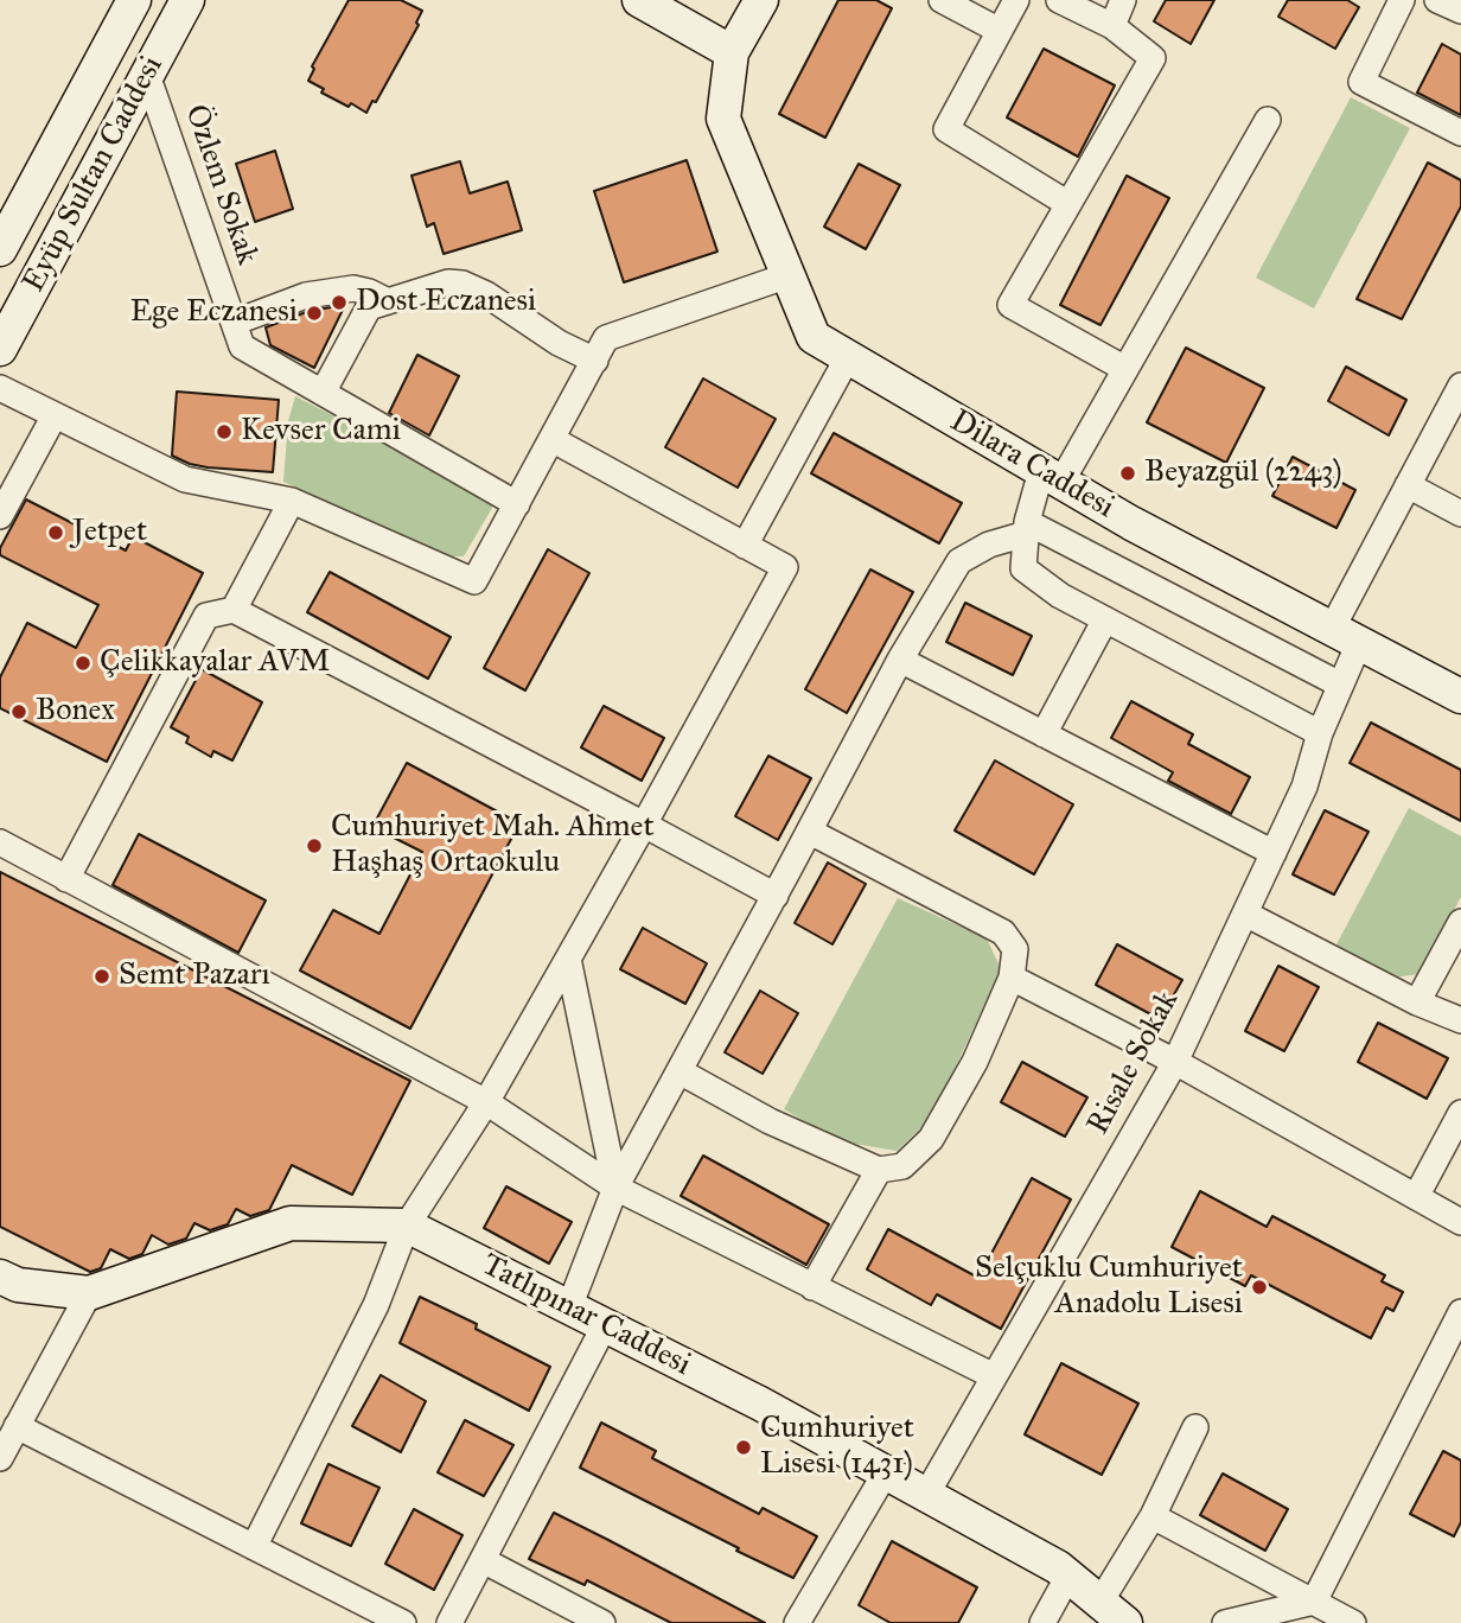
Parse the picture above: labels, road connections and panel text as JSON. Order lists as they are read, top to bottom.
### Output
{
  "streets": {
    "street": [
      "Eyüp Sultan Caddesi",
      "Özlem Sokak",
      "Dilara Caddesi",
      "Risale Sokak",
      "Tatlıpınar Caddesi"
    ]
  },
  "crossings": [
    ["Eyüp Sultan Caddesi", "Özlem Sokak"],
    ["Dilara Caddesi", "Risale Sokak"],
    ["Risale Sokak", "Tatlıpınar Caddesi"]
  ],
  "places": [
    "Dost Eczanesi",
    "Ege Eczanesi",
    "Kevser Cami",
    "Beyazgül (2243)",
    "Jetpet",
    "Çelikkayalar AVM",
    "Bonex",
    "Cumhuriyet Mah. Ahmet Haşhaş Ortaokulu",
    "Semt Pazarı",
    "Selçuklu Cumhuriyet Anadolu Lisesi",
    "Cumhuriyet Lisesi (1431)"
  ]
}
